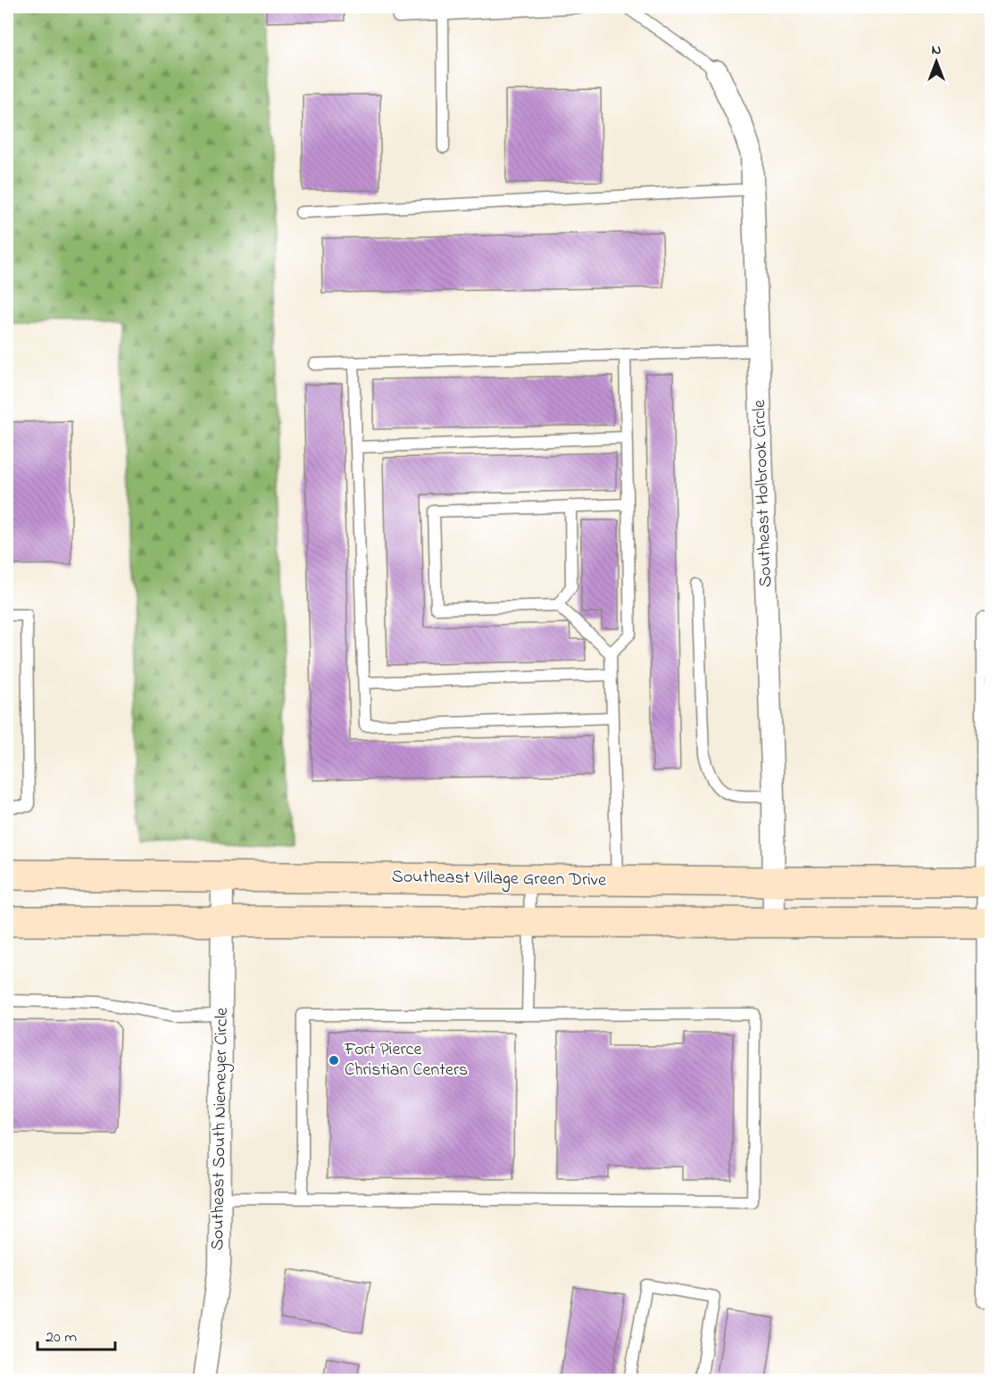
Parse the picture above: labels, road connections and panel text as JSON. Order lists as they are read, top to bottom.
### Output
{
  "streets": {
    "street": ["Southeast Holbrook Circle", "Southeast Village Green Drive", "Southeast South Niemeyer Circle"]
  },
  "crossings": [
    ["Southeast Holbrook Circle", "Southeast Village Green Drive"],
    ["Southeast Village Green Drive", "Southeast South Niemeyer Circle"]
  ],
  "places": ["Fort Pierce Christian Centers"],
  "scale_bar": "20 m",
  "north": "top"
}
